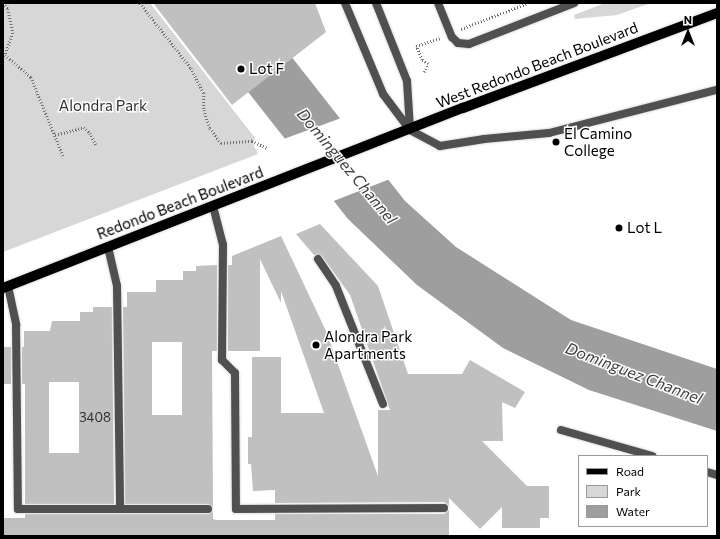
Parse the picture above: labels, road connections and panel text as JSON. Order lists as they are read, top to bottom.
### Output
{
  "streets": {
    "main road": ["West Redondo Beach Boulevard", "Redondo Beach Boulevard"]
  },
  "crossings": [
    ["West Redondo Beach Boulevard", "Redondo Beach Boulevard"]
  ],
  "water": ["Dominguez Channel"],
  "parks": ["Alondra Park"],
  "places": [
    "Lot F",
    "El Camino College",
    "Lot L",
    "Alondra Park Apartments"
  ],
  "house_numbers": ["3408"],
  "legend": ["Road", "Park", "Water"],
  "north": "top"
}
